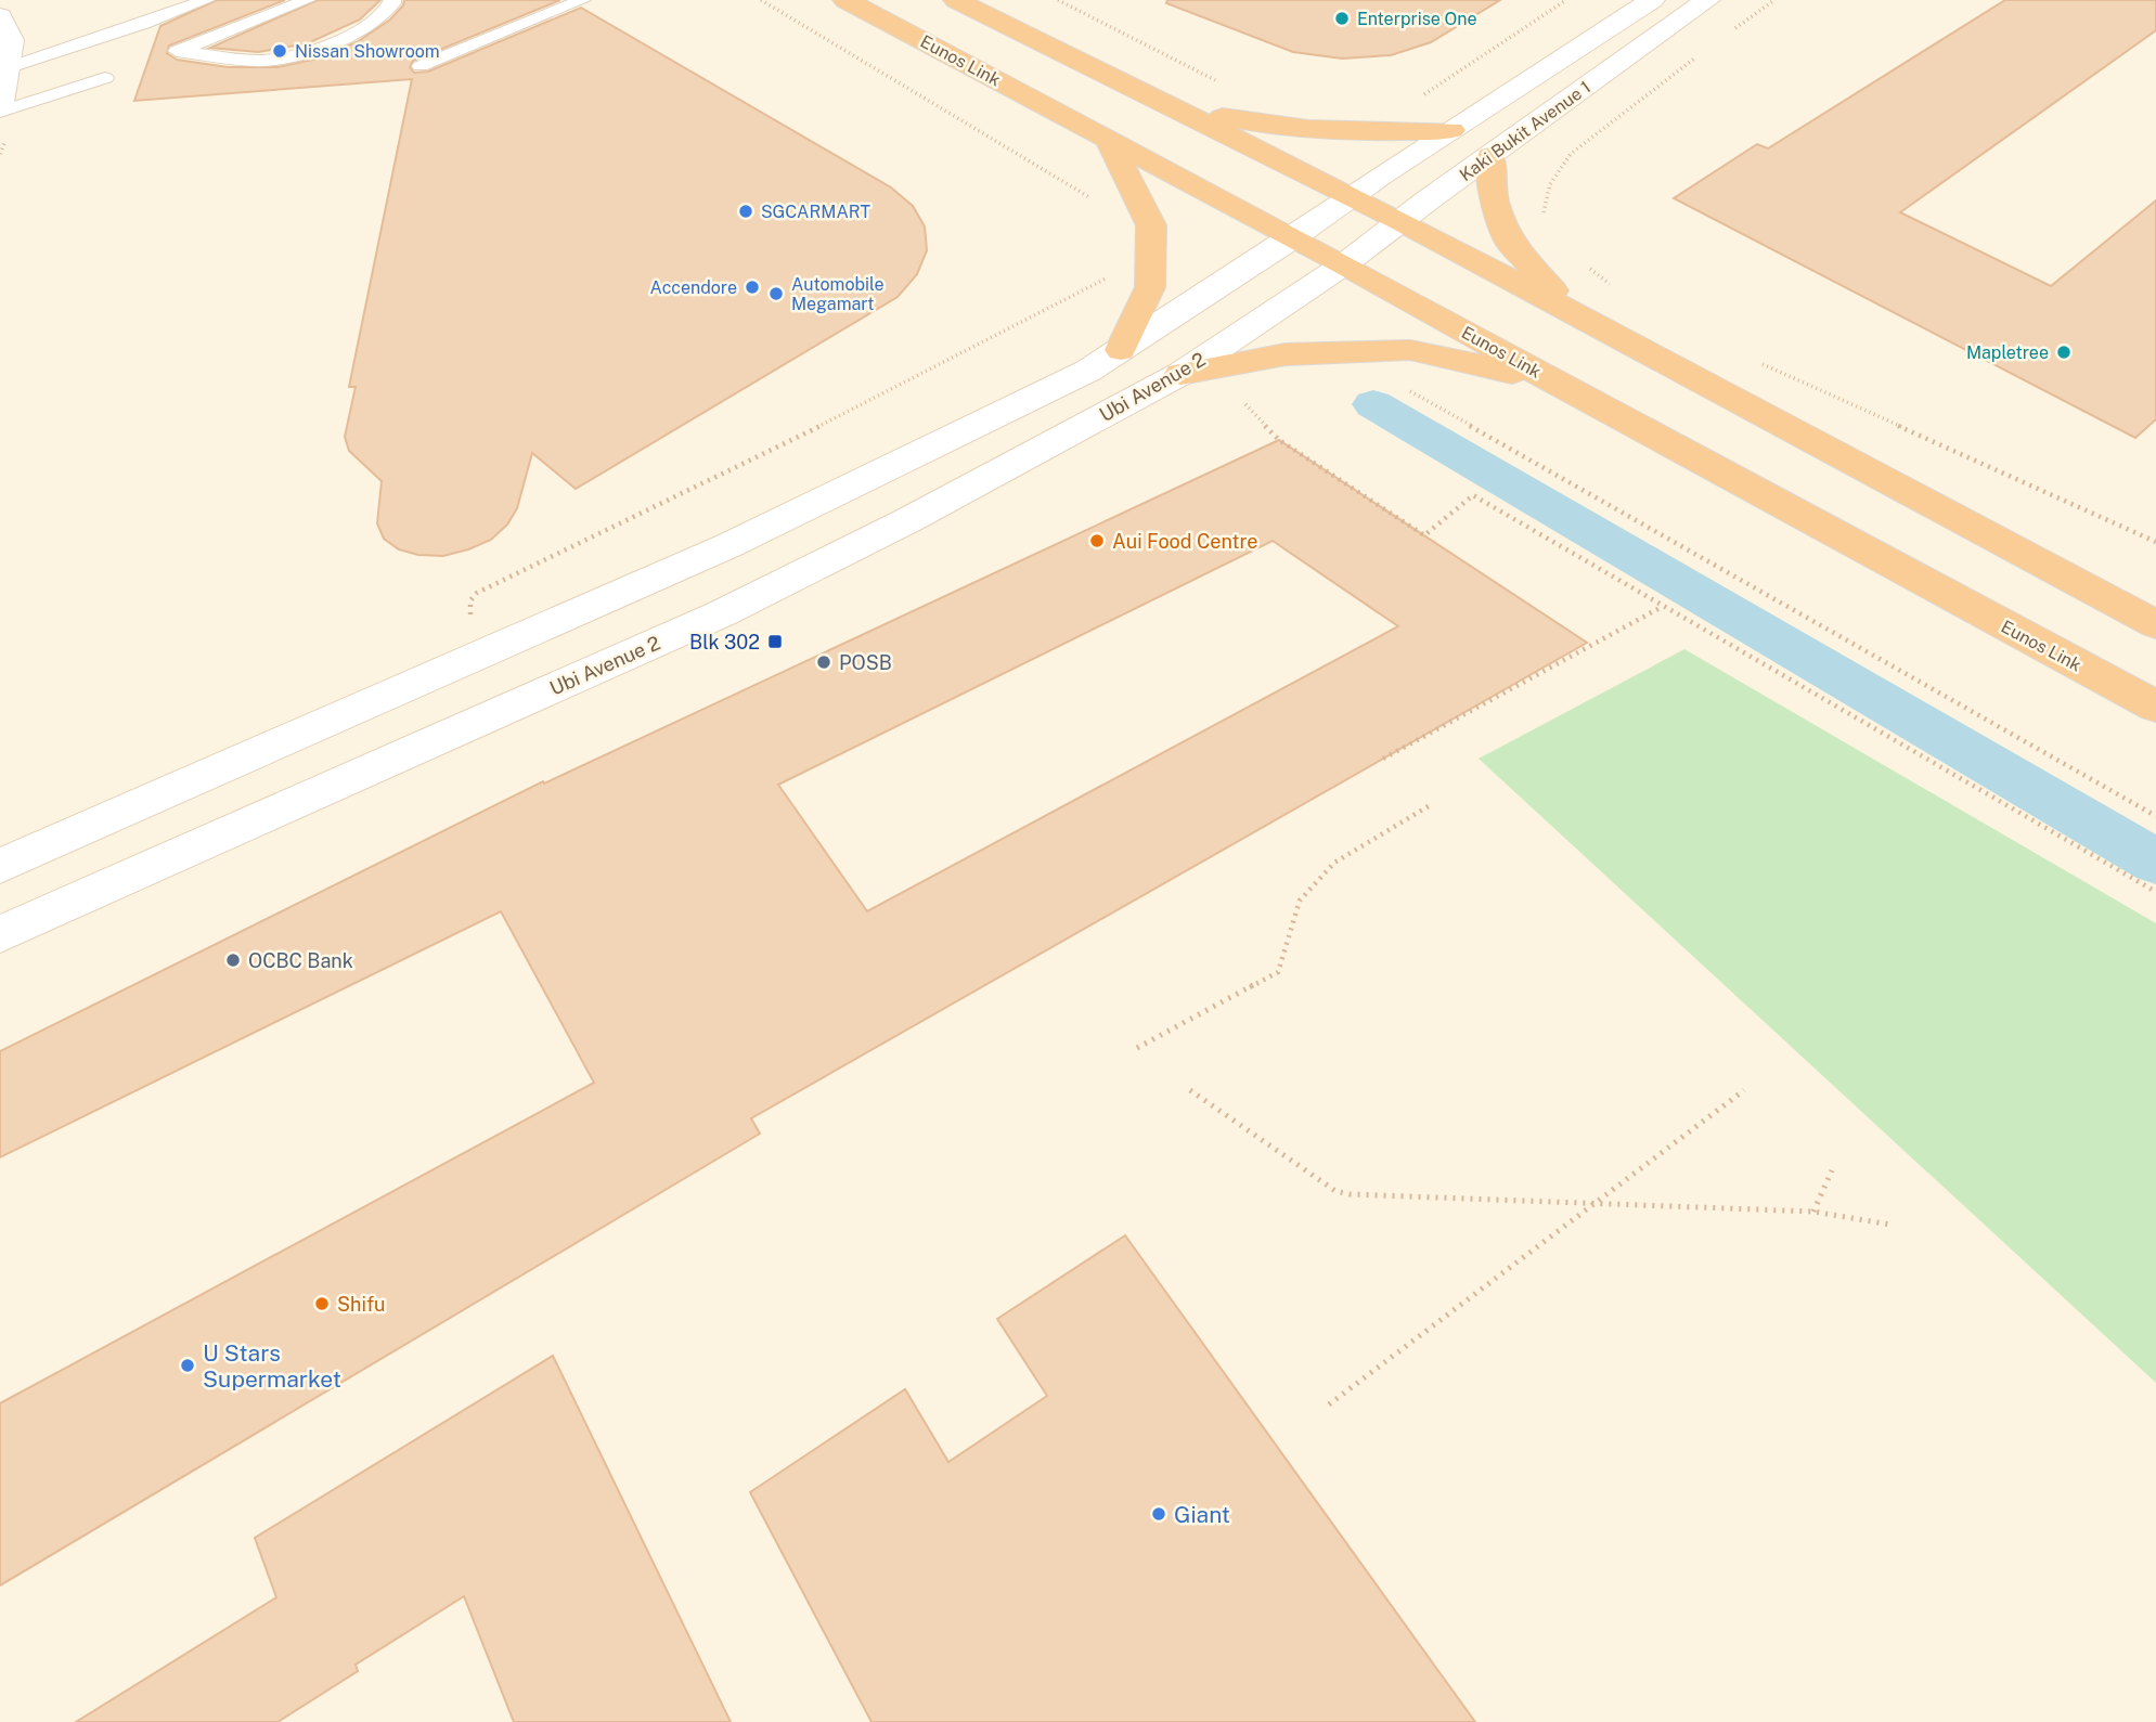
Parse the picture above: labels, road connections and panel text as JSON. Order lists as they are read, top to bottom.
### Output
{
  "streets": {
    "highway": ["Eunos Link"],
    "main road": ["Kaki Bukit Avenue 1", "Ubi Avenue 2"]
  },
  "crossings": [
    ["Eunos Link", "Kaki Bukit Avenue 1"],
    ["Eunos Link", "Ubi Avenue 2"],
    ["Kaki Bukit Avenue 1", "Ubi Avenue 2"]
  ],
  "places": {
    "other": [
      "Enterprise One",
      "Nissan Showroom",
      "SGCARMART",
      "Accendore",
      "Automobile Megamart",
      "Mapletree",
      "Aui Food Centre",
      "POSB",
      "OCBC Bank",
      "Shifu",
      "U Stars Supermarket",
      "Giant"
    ],
    "transit": ["Blk 302"]
  }
}
